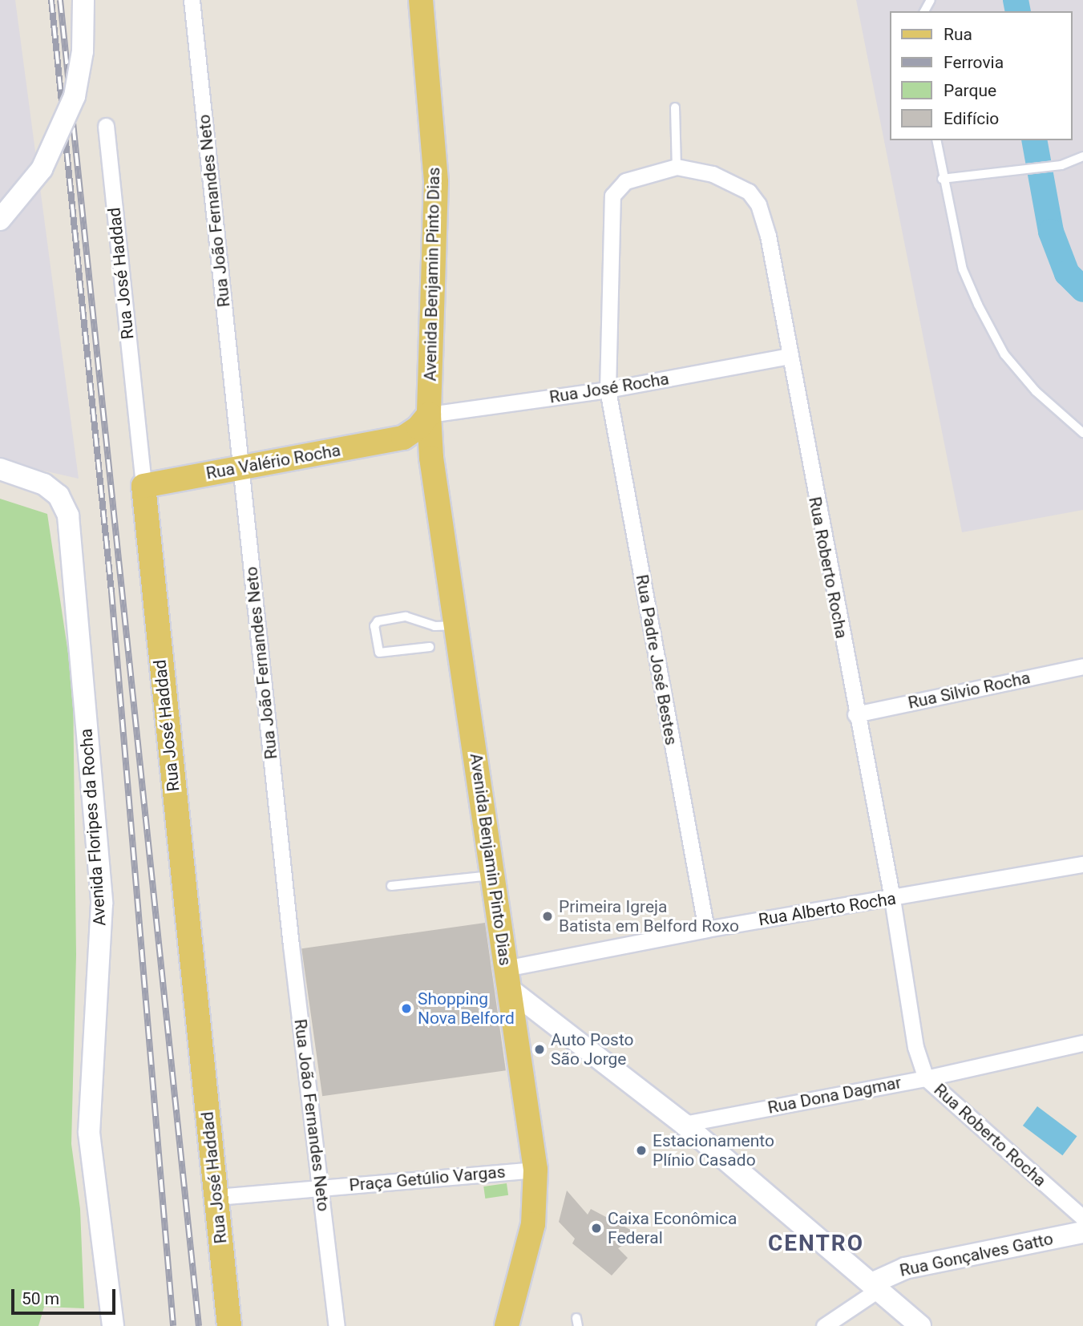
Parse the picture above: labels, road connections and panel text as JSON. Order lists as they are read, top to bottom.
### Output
{
  "streets": {
    "main road": ["Rua José Haddad", "Avenida Benjamin Pinto Dias", "Rua Valério Rocha"],
    "street": [
      "Rua João Fernandes Neto",
      "Rua José Rocha",
      "Rua Roberto Rocha",
      "Rua Padre José Bestes",
      "Rua Silvio Rocha",
      "Avenida Floripes da Rocha",
      "Rua Alberto Rocha",
      "Rua Dona Dagmar",
      "Praça Getúlio Vargas",
      "Rua Gonçalves Gatto"
    ]
  },
  "crossings": [
    ["Rua João Fernandes Neto", "Rua Valério Rocha"],
    ["Rua João Fernandes Neto", "Praça Getúlio Vargas"],
    ["Rua José Haddad", "Rua Valério Rocha"],
    ["Rua José Haddad", "Praça Getúlio Vargas"],
    ["Avenida Benjamin Pinto Dias", "Rua José Rocha"],
    ["Avenida Benjamin Pinto Dias", "Rua Alberto Rocha"],
    ["Avenida Benjamin Pinto Dias", "Praça Getúlio Vargas"],
    ["Rua José Rocha", "Rua Roberto Rocha"],
    ["Rua José Rocha", "Rua Padre José Bestes"],
    ["Rua Roberto Rocha", "Rua Silvio Rocha"],
    ["Rua Roberto Rocha", "Rua Alberto Rocha"],
    ["Rua Roberto Rocha", "Rua Dona Dagmar"],
    ["Rua Padre José Bestes", "Rua Alberto Rocha"]
  ],
  "districts": ["CENTRO"],
  "places": [
    "Primeira Igreja Batista em Belford Roxo",
    "Shopping Nova Belford",
    "Auto Posto São Jorge",
    "Estacionamento Plínio Casado",
    "Caixa Econômica Federal"
  ],
  "legend": [
    "Rua",
    "Ferrovia",
    "Parque",
    "Edifício"
  ],
  "scale_bar": "50 m"
}
